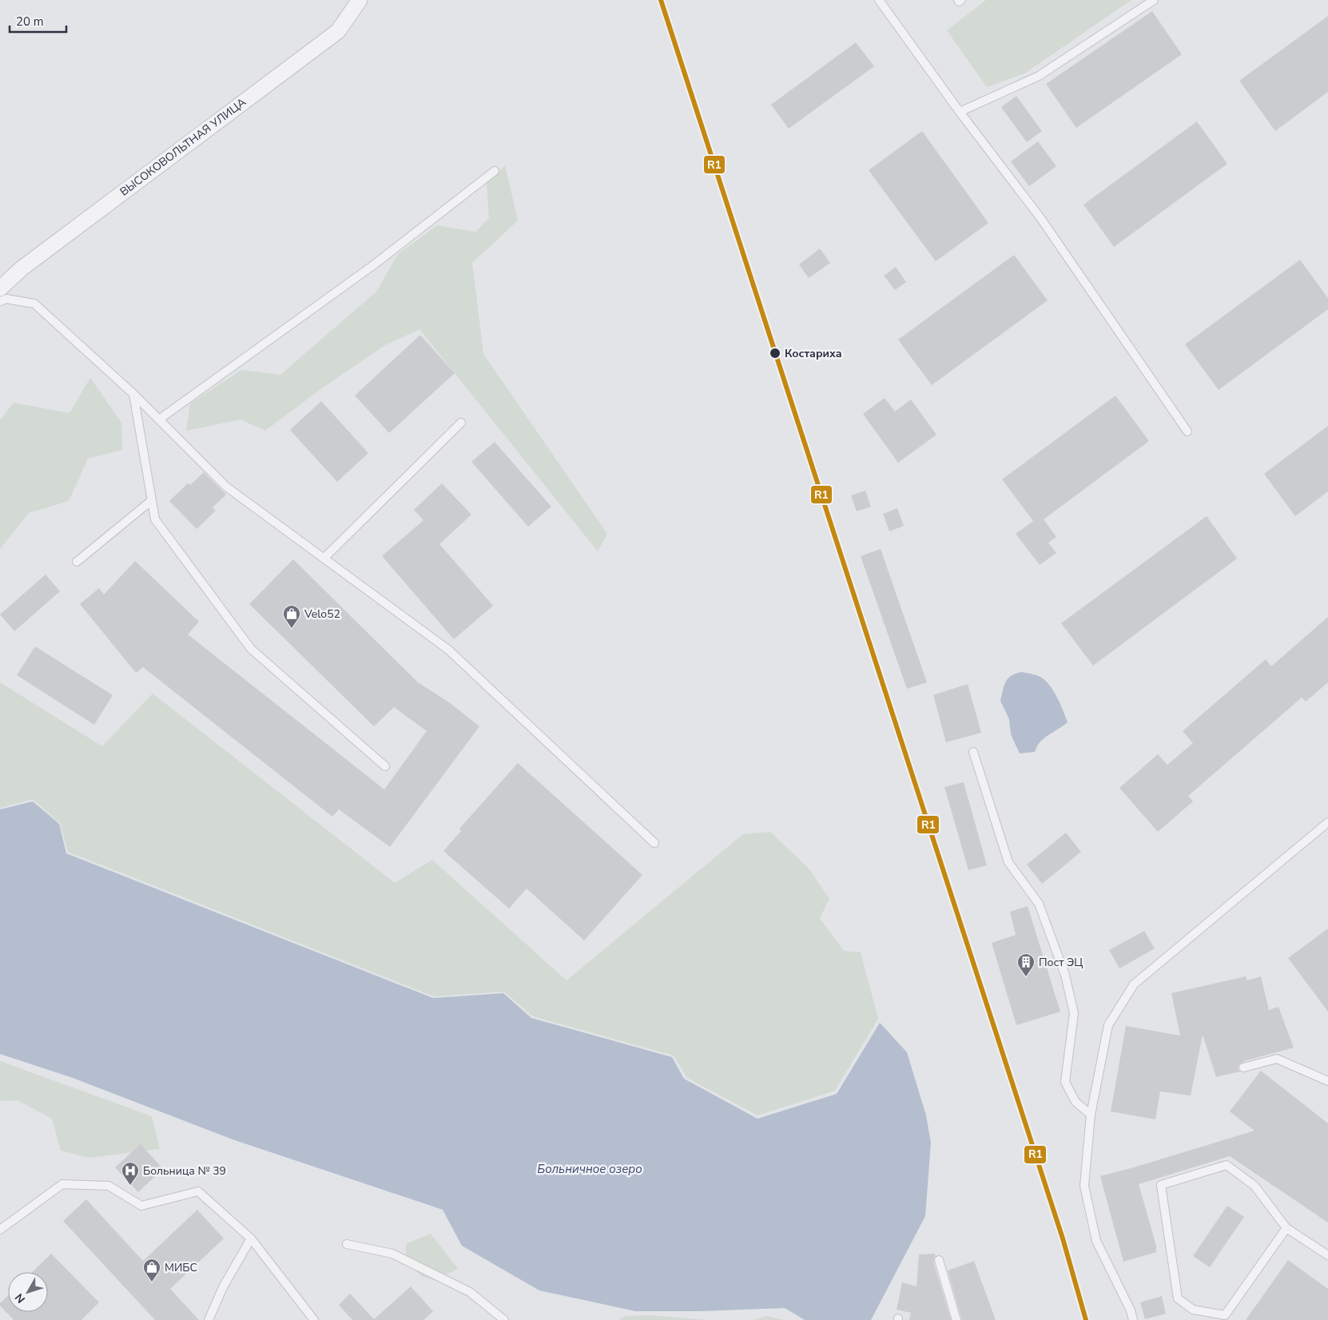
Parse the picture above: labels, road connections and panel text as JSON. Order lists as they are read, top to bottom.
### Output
{
  "streets": {
    "street": ["ВЫСОКОВОЛЬТНАЯ УЛИЦА"]
  },
  "water": ["Больничное озеро"],
  "places": {
    "other": ["Костариха"],
    "shop": ["Velo52", "МИБС"],
    "building": ["Пост ЭЦ"],
    "hospital": ["Больница № 39"]
  },
  "lines": ["transit line R1"],
  "scale_bar": "20 m",
  "north": "bottom left"
}
